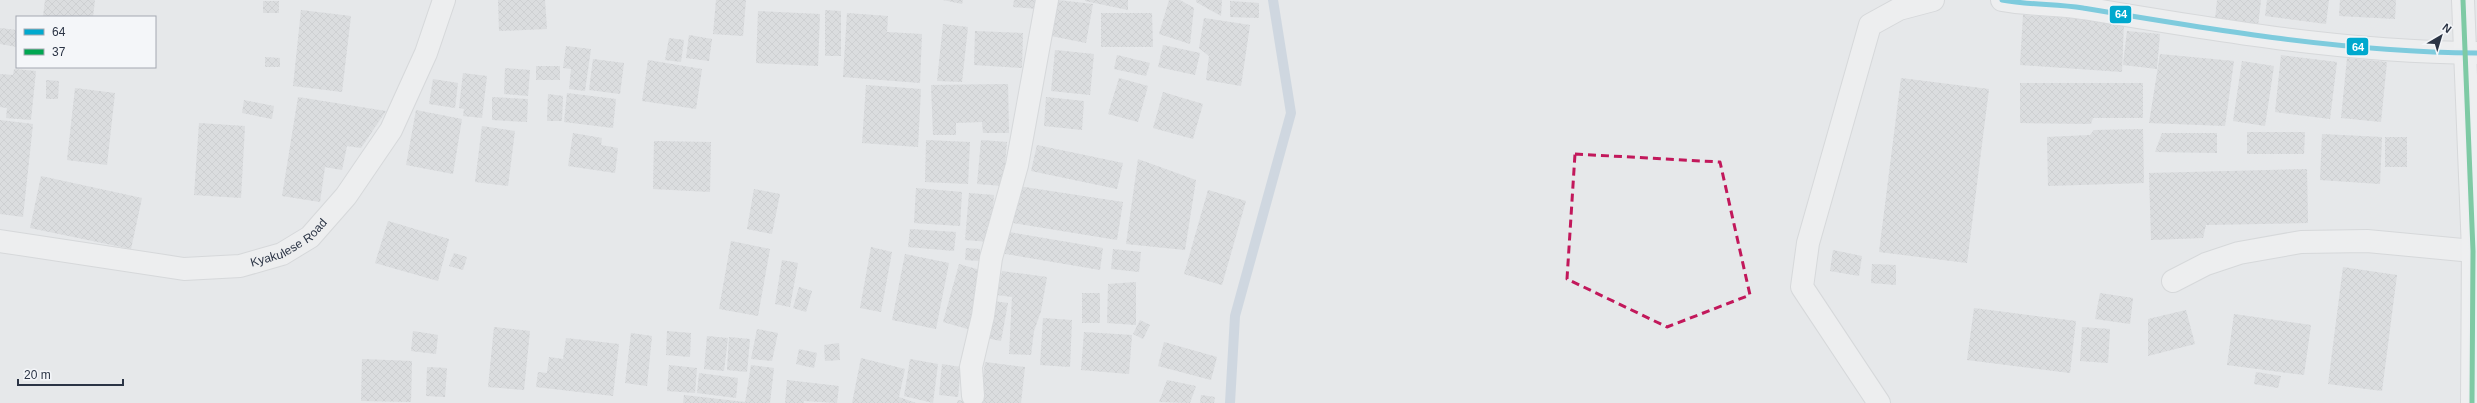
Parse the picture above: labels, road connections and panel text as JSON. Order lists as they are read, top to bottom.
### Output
{
  "streets": {
    "street": ["Kyakulese Road"]
  },
  "lines": ["transit line 64", "transit line 37"],
  "legend": ["64", "37"],
  "scale_bar": "20 m",
  "north": "top right"
}
